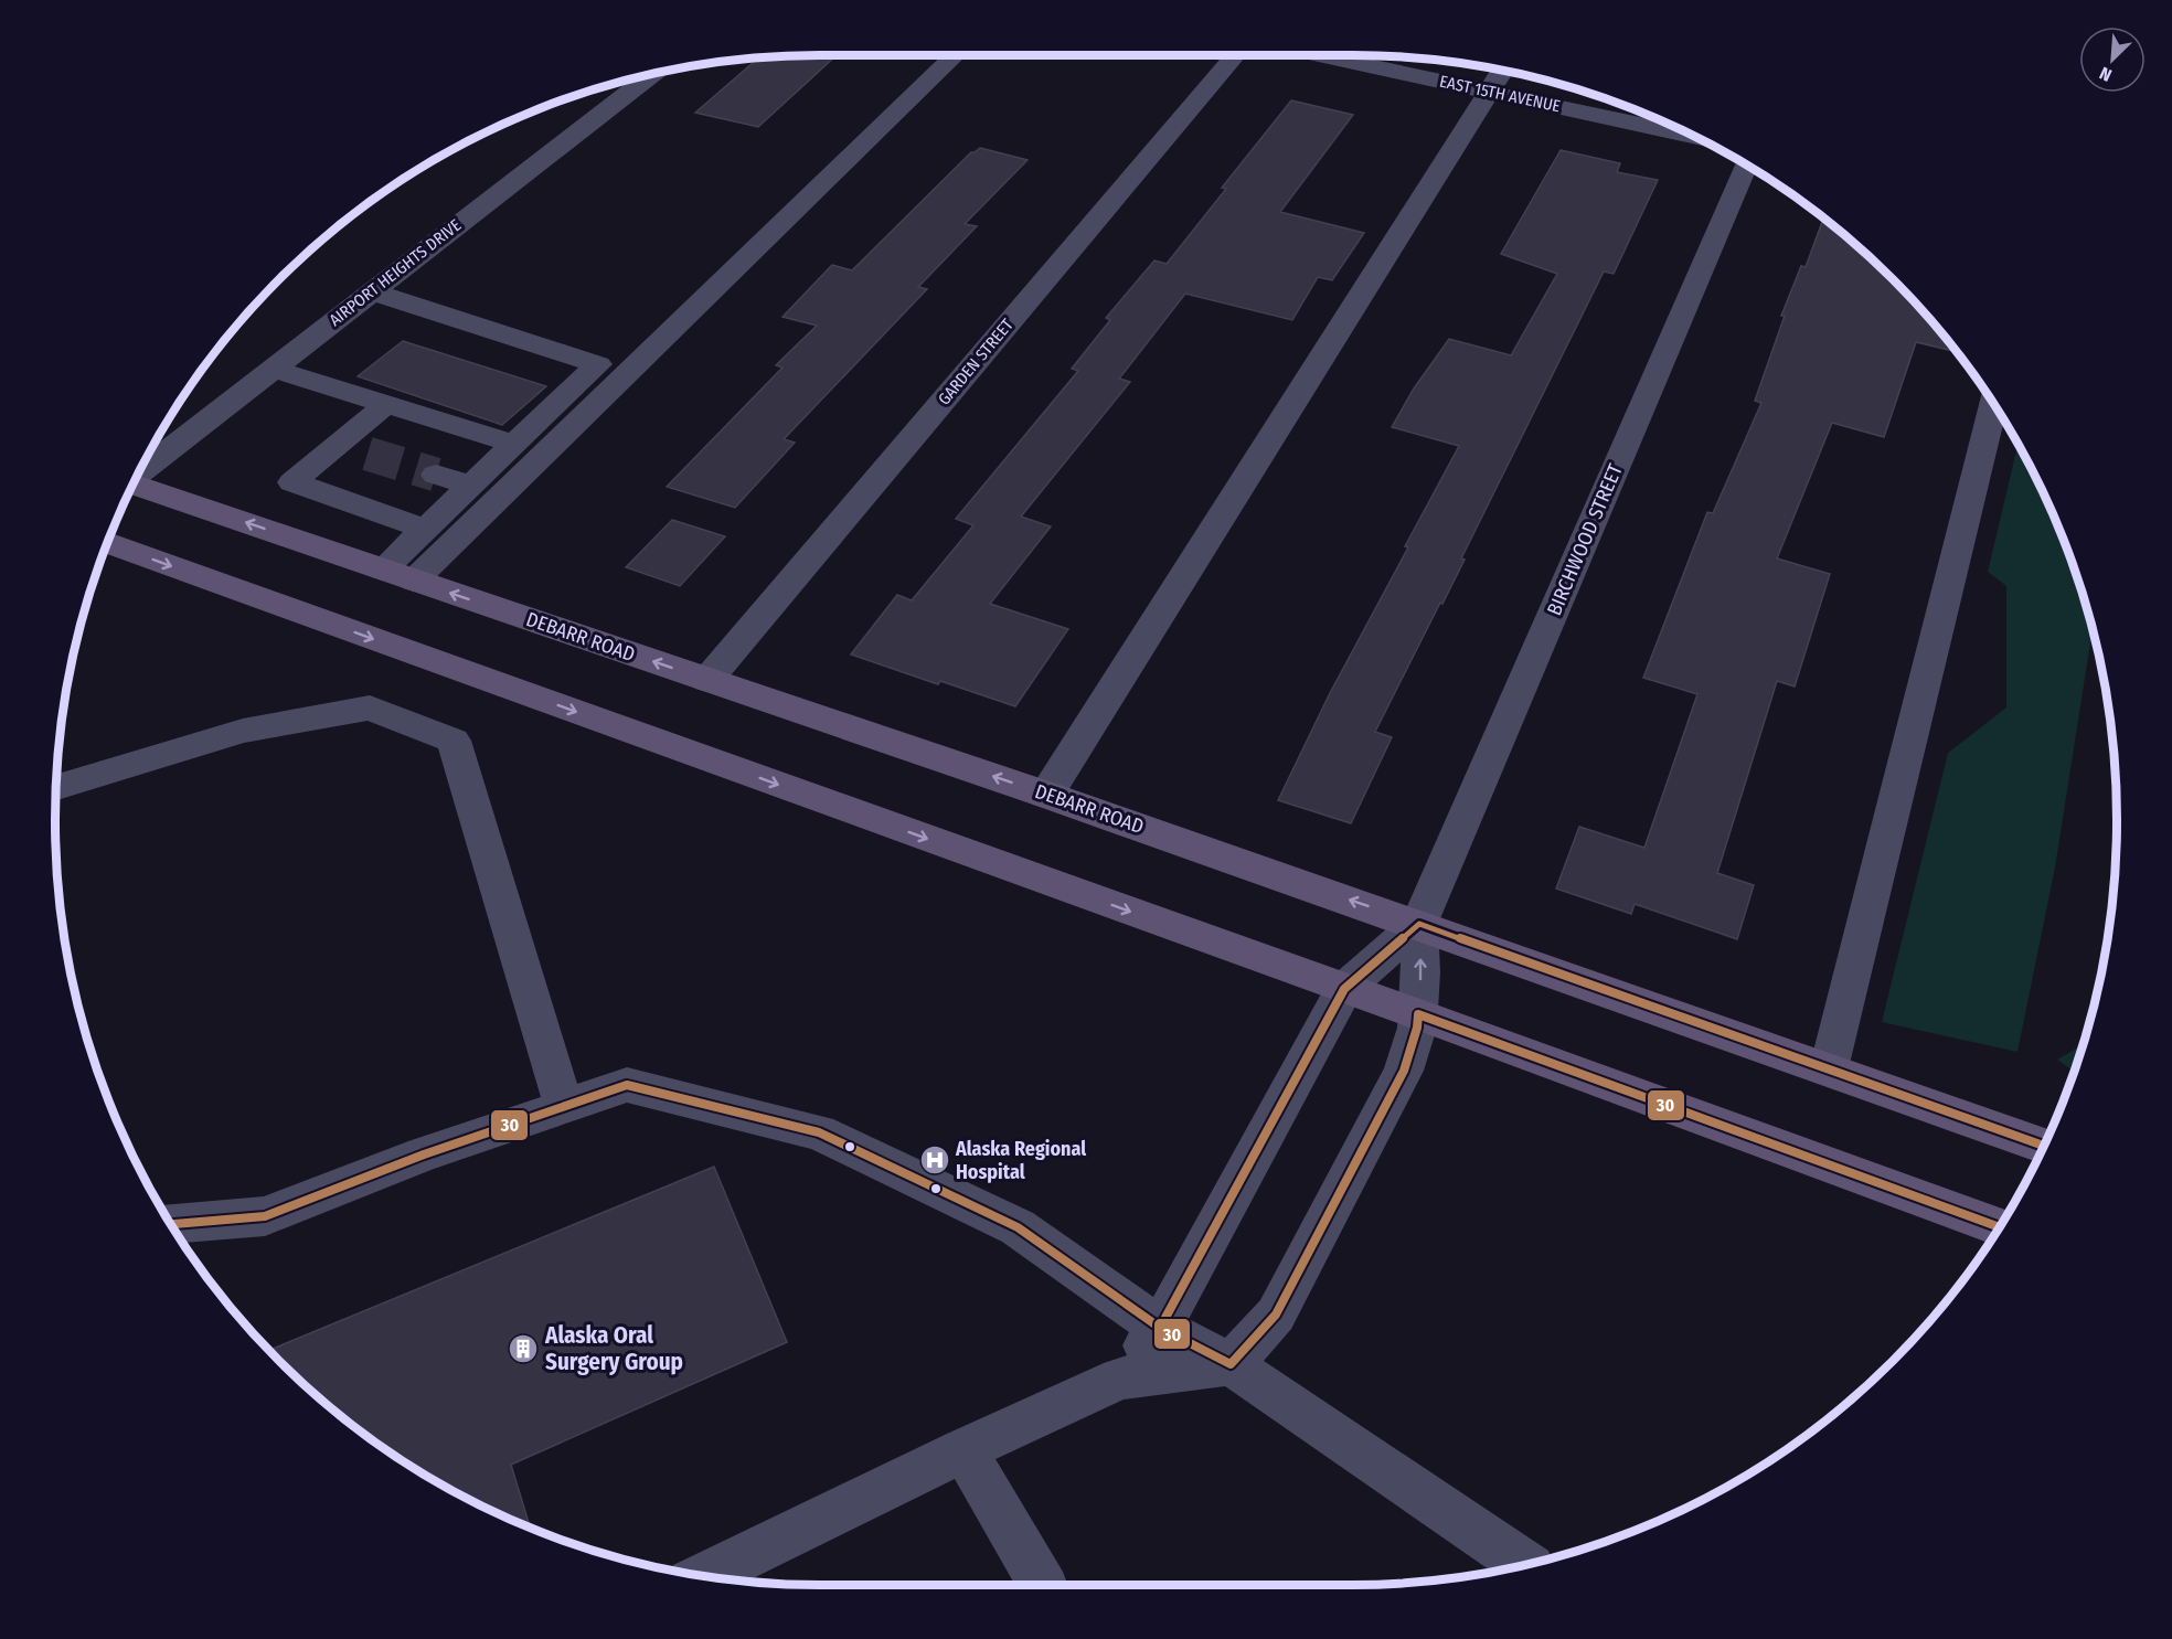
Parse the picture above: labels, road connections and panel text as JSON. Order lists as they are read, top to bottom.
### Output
{
  "streets": {
    "main road": ["DEBARR ROAD"],
    "street": [
      "EAST 15TH AVENUE",
      "AIRPORT HEIGHTS DRIVE",
      "GARDEN STREET",
      "BIRCHWOOD STREET"
    ]
  },
  "crossings": [
    ["GARDEN STREET", "DEBARR ROAD"],
    ["BIRCHWOOD STREET", "DEBARR ROAD"]
  ],
  "places": {
    "hospital": ["Alaska Regional Hospital"],
    "building": ["Alaska Oral Surgery Group"]
  },
  "lines": ["transit line 30"],
  "north": "bottom left"
}
